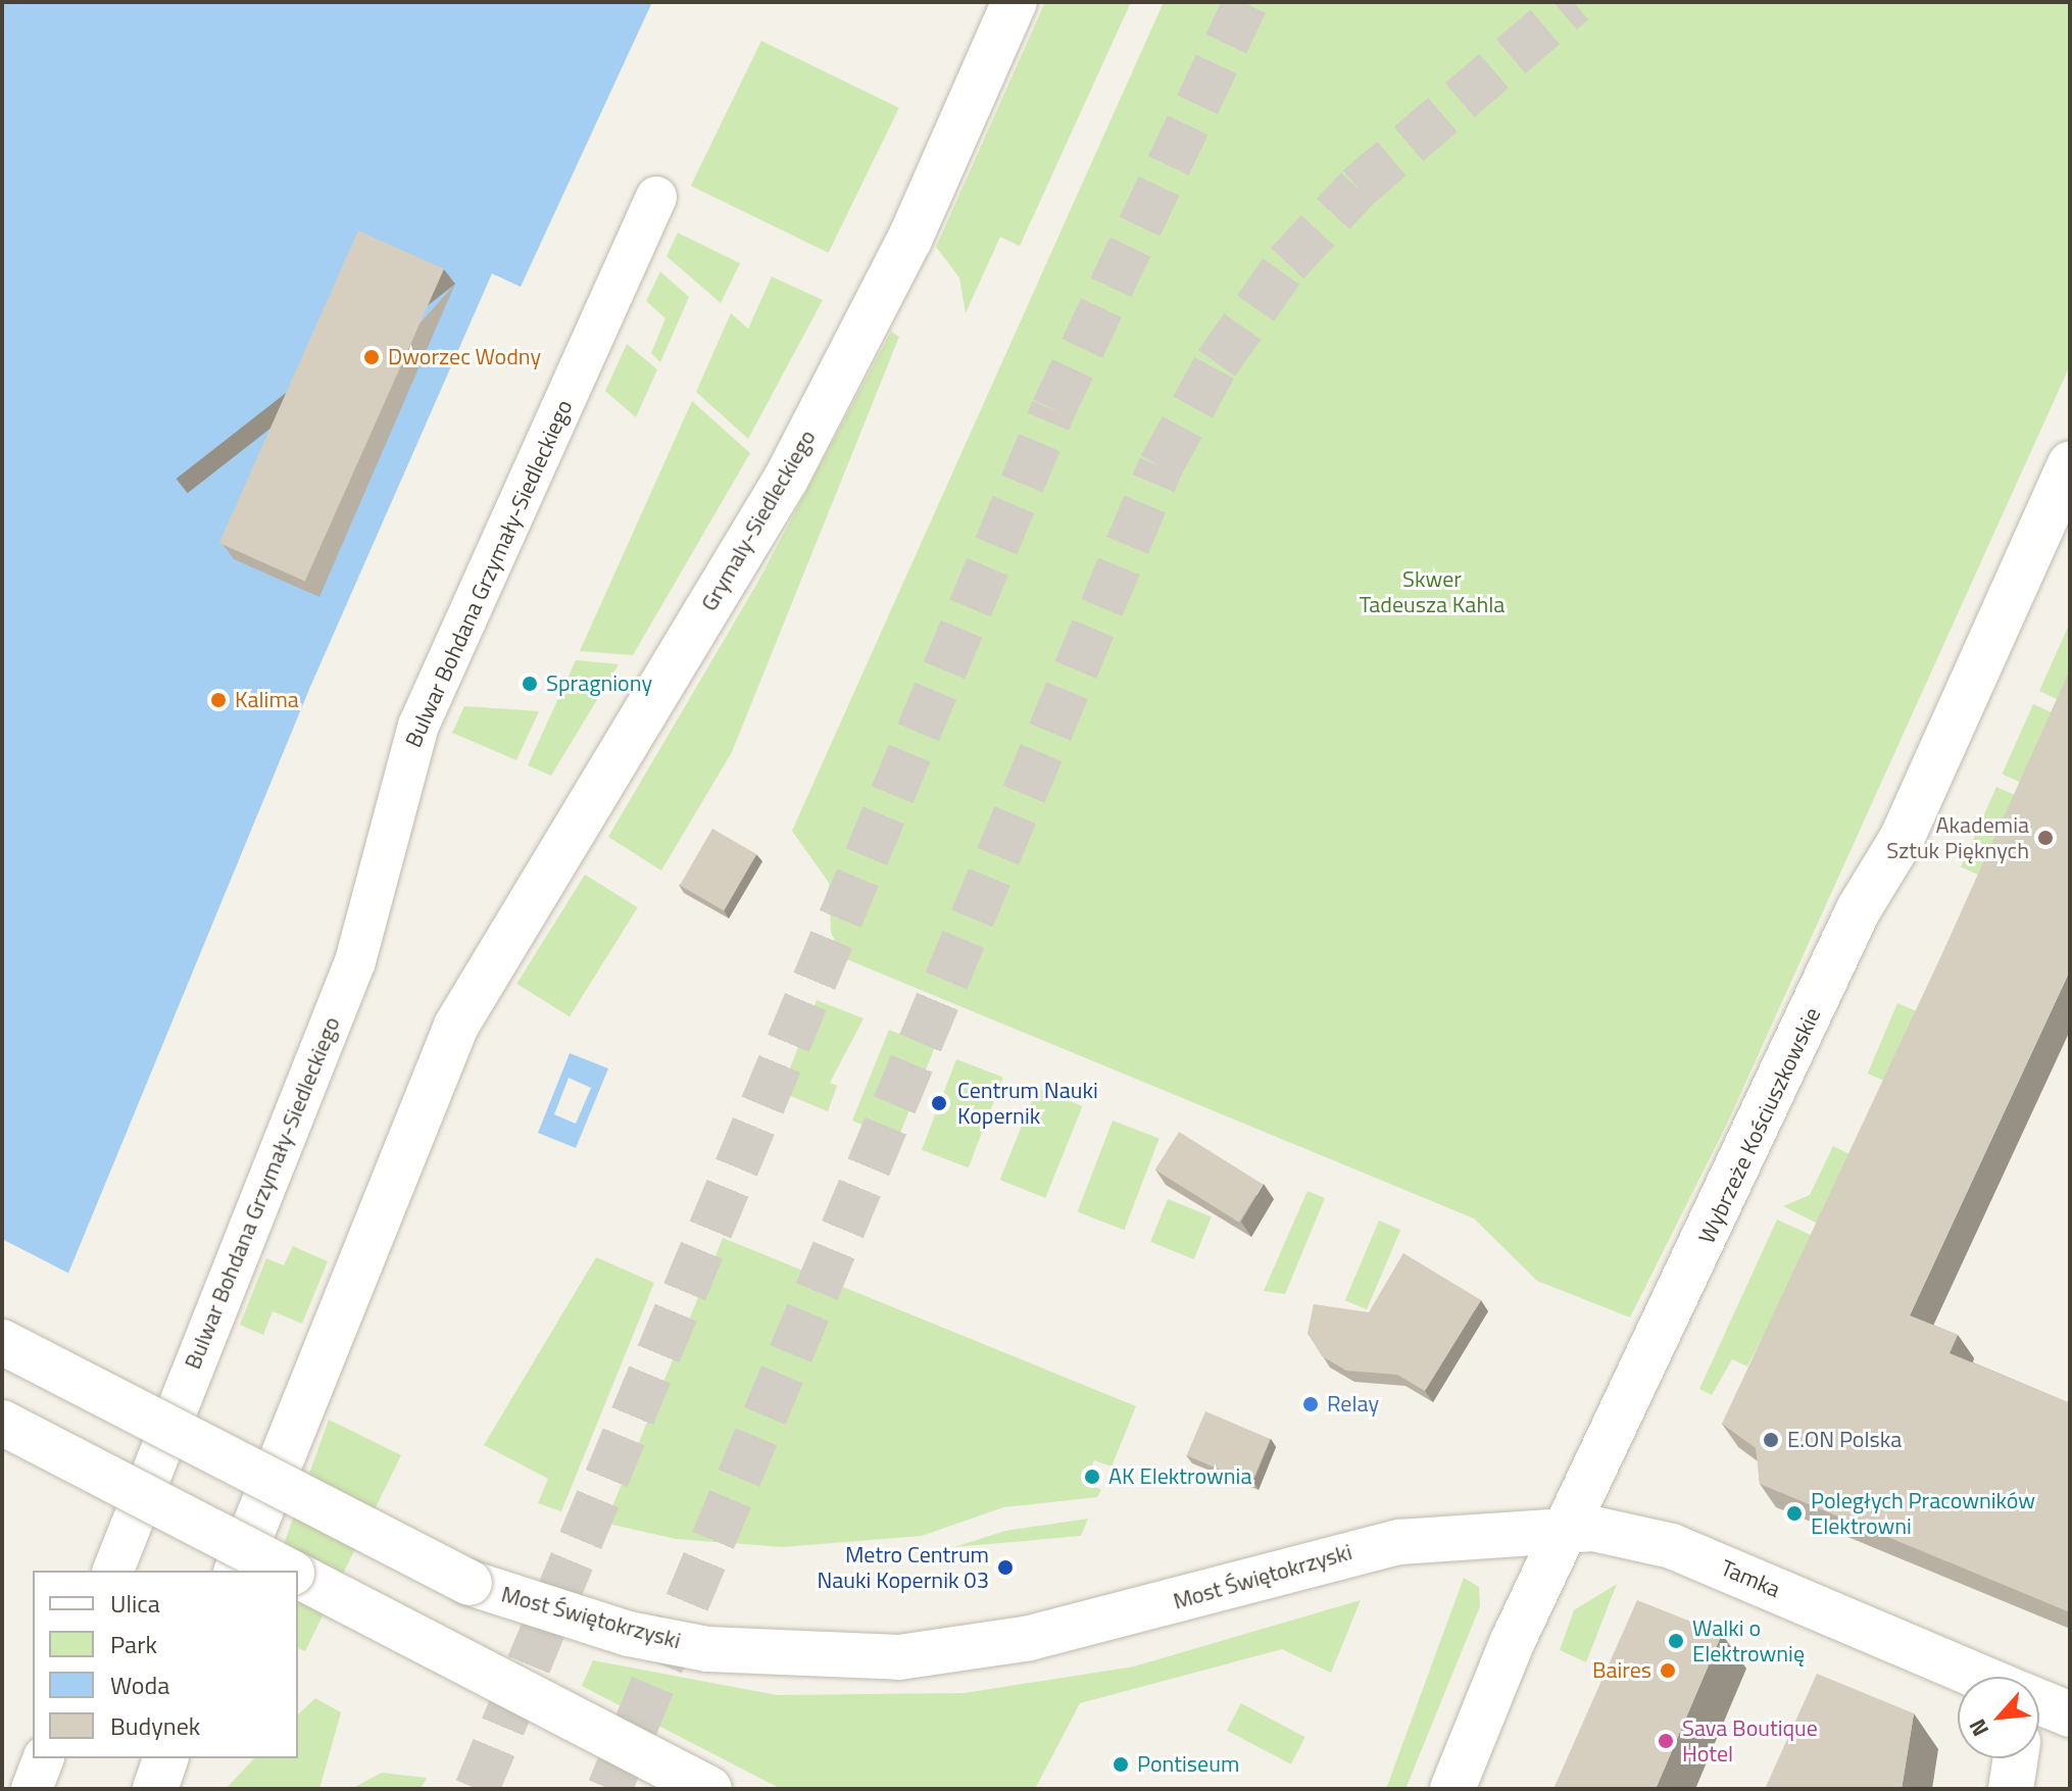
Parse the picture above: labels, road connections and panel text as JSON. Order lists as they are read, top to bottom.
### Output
{
  "streets": {
    "street": [
      "Grymaly-Siedleckiego",
      "Bulwar Bohdana Grzymały-Siedleckiego",
      "Wybrzeże Kościuszkowskie",
      "Most Świętokrzyski",
      "Tamka"
    ]
  },
  "crossings": [
    ["Wybrzeże Kościuszkowskie", "Most Świętokrzyski"],
    ["Wybrzeże Kościuszkowskie", "Tamka"],
    ["Most Świętokrzyski", "Tamka"]
  ],
  "parks": ["Skwer Tadeusza Kahla"],
  "places": [
    "Dworzec Wodny",
    "Spragniony",
    "Kalima",
    "Akademia Sztuk Pięknych",
    "Centrum Nauki Kopernik",
    "Relay",
    "E.ON Polska",
    "AK Elektrownia",
    "Poległych Pracowników Elektrowni",
    "Metro Centrum Nauki Kopernik 03",
    "Walki o Elektrownię",
    "Baires",
    "Sava Boutique Hotel",
    "Pontiseum"
  ],
  "legend": [
    "Ulica",
    "Park",
    "Woda",
    "Budynek"
  ],
  "north": "bottom left"
}
